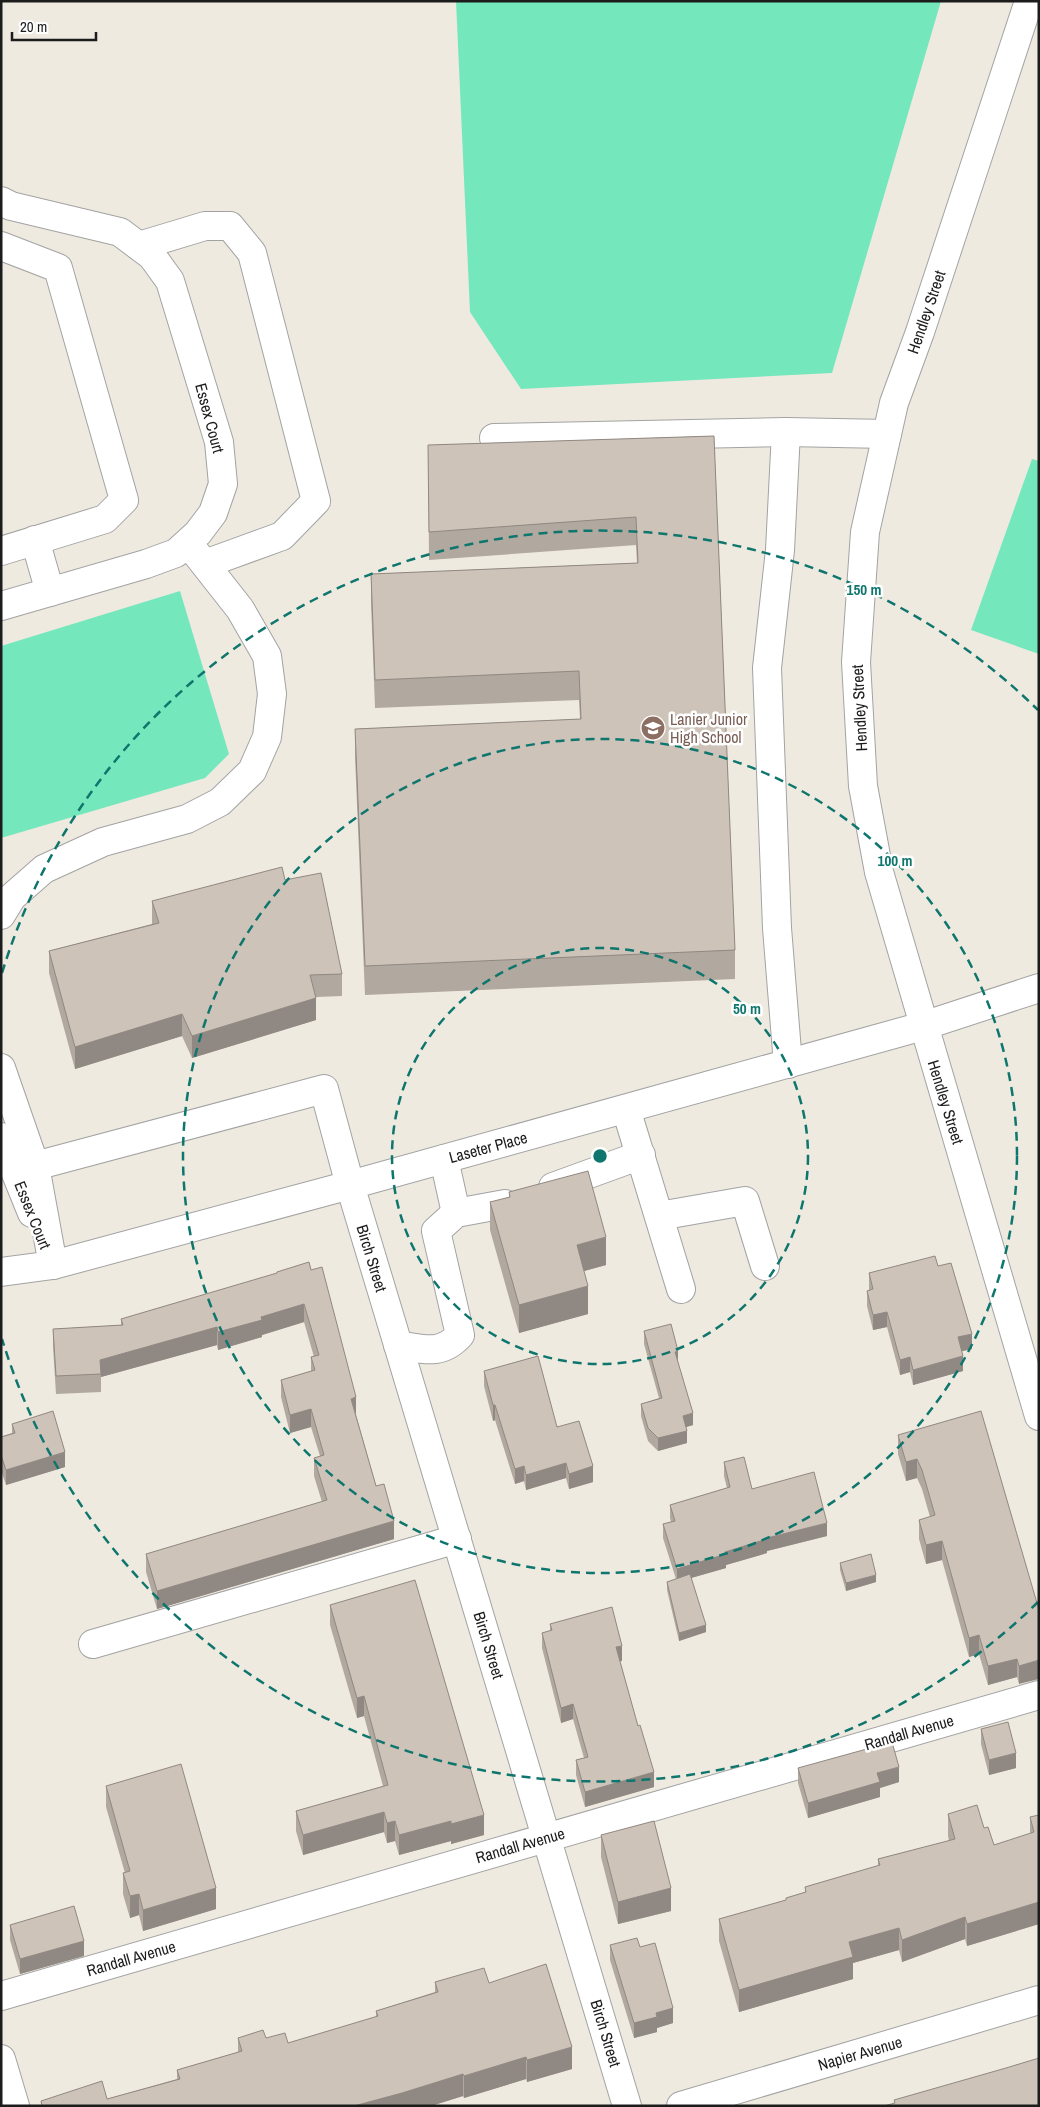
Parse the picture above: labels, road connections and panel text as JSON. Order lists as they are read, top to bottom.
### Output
{
  "streets": {
    "street": [
      "Hendley Street",
      "Essex Court",
      "Laseter Place",
      "Birch Street",
      "Randall Avenue",
      "Napier Avenue"
    ]
  },
  "crossings": [
    ["Hendley Street", "Laseter Place"],
    ["Essex Court", "Laseter Place"],
    ["Laseter Place", "Birch Street"],
    ["Birch Street", "Randall Avenue"]
  ],
  "places": {
    "school or university": ["Lanier Junior High School"]
  },
  "scale_bar": "20 m",
  "rings": ["150 m", "100 m", "50 m"]
}
